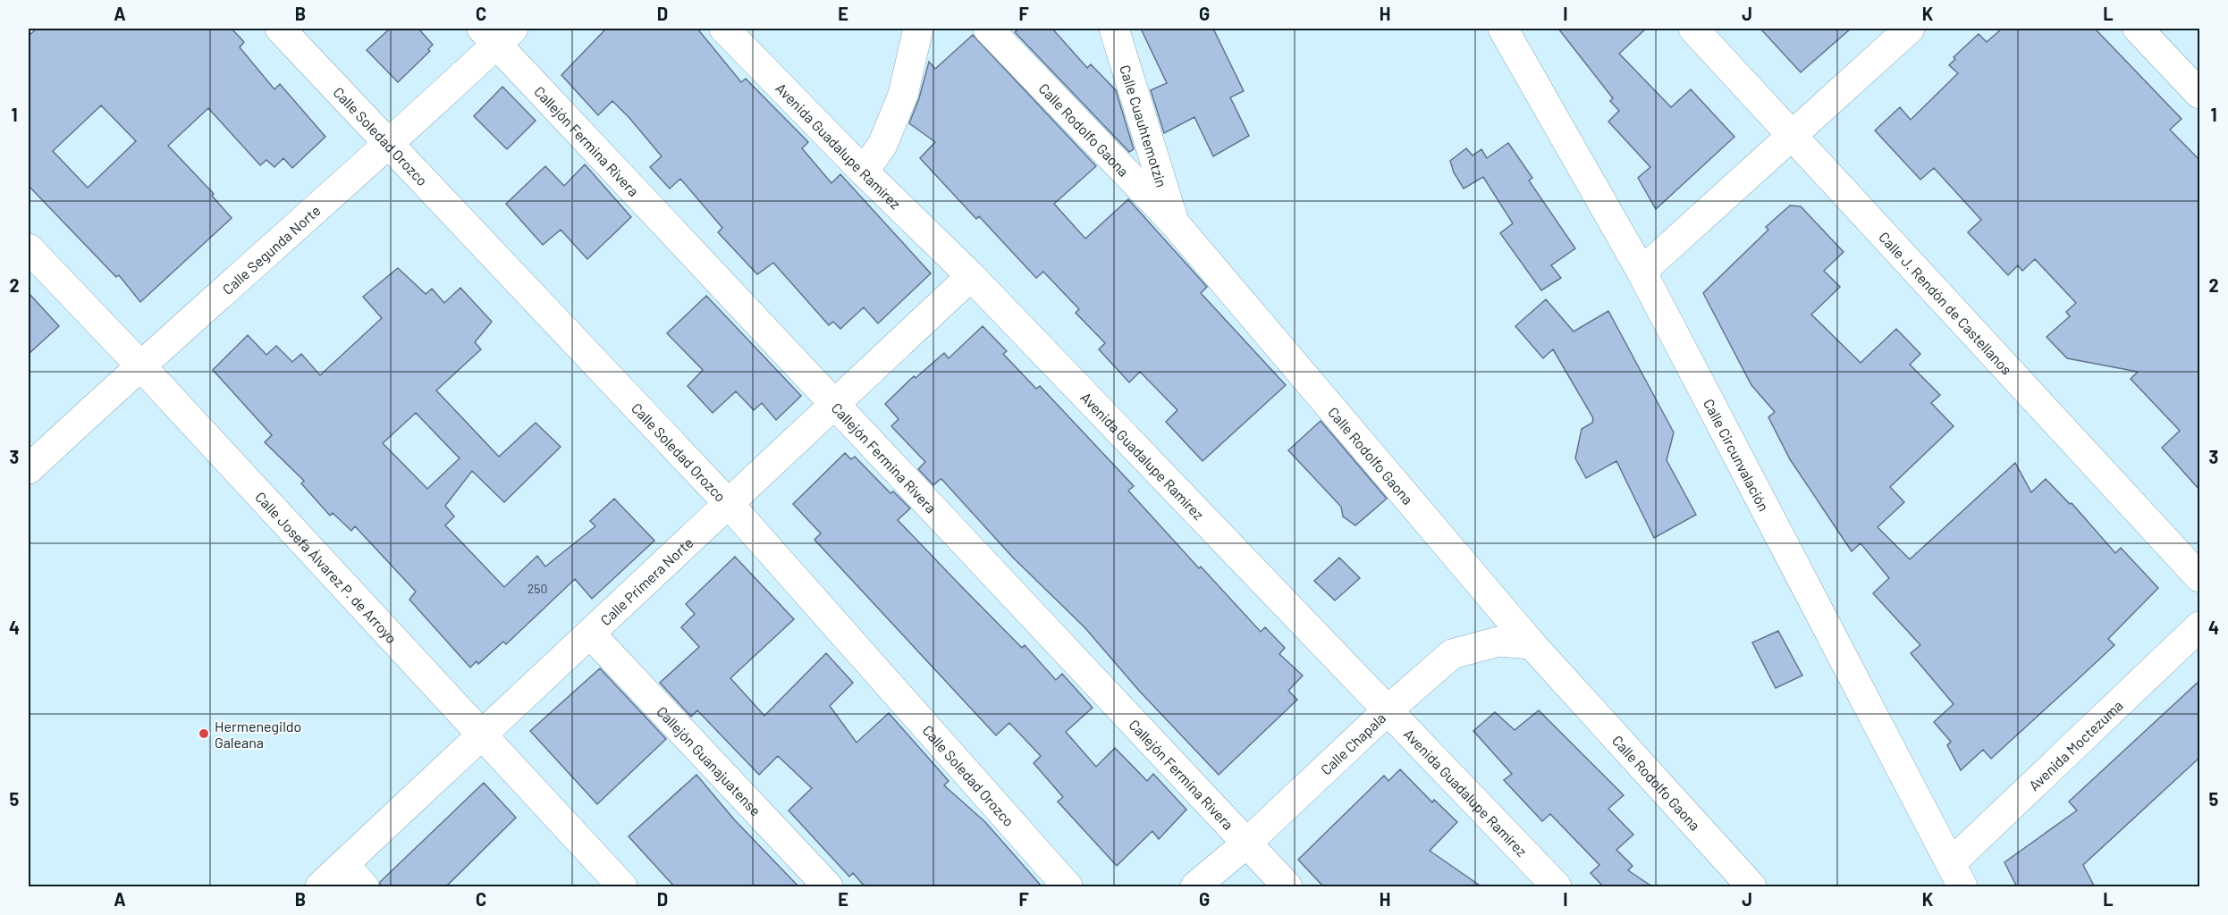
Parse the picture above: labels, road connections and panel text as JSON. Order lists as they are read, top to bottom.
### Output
{
  "streets": {
    "street": [
      "Calle Cuauhtemotzin",
      "Calle Rodolfo Gaona",
      "Calle Soledad Orozco",
      "Callejón Fermina Rivera",
      "Avenida Guadalupe Ramírez",
      "Calle Segunda Norte",
      "Calle J. Rendón de Castellanos",
      "Calle Circunvalación",
      "Calle Josefa Álvarez P. de Arroyo",
      "Calle Primera Norte",
      "Calle Chapala",
      "Avenida Moctezuma",
      "Callejón Guanajuatense"
    ]
  },
  "crossings": [
    ["Calle Cuauhtemotzin", "Calle Rodolfo Gaona"],
    ["Calle Rodolfo Gaona", "Calle Chapala"],
    ["Calle Soledad Orozco", "Calle Segunda Norte"],
    ["Calle Soledad Orozco", "Calle Primera Norte"],
    ["Callejón Fermina Rivera", "Calle Segunda Norte"],
    ["Callejón Fermina Rivera", "Calle Primera Norte"],
    ["Callejón Fermina Rivera", "Calle Chapala"],
    ["Avenida Guadalupe Ramírez", "Calle Primera Norte"],
    ["Avenida Guadalupe Ramírez", "Calle Chapala"],
    ["Calle Segunda Norte", "Calle Josefa Álvarez P. de Arroyo"],
    ["Calle Circunvalación", "Avenida Moctezuma"],
    ["Calle Josefa Álvarez P. de Arroyo", "Calle Primera Norte"],
    ["Calle Primera Norte", "Callejón Guanajuatense"]
  ],
  "places": ["Hermenegildo Galeana"],
  "house_numbers": ["250"],
  "grid": {
    "columns": [
      "A",
      "B",
      "C",
      "D",
      "E",
      "F",
      "G",
      "H",
      "I",
      "J",
      "K",
      "L"
    ],
    "rows": [
      "1",
      "2",
      "3",
      "4",
      "5"
    ]
  }
}
